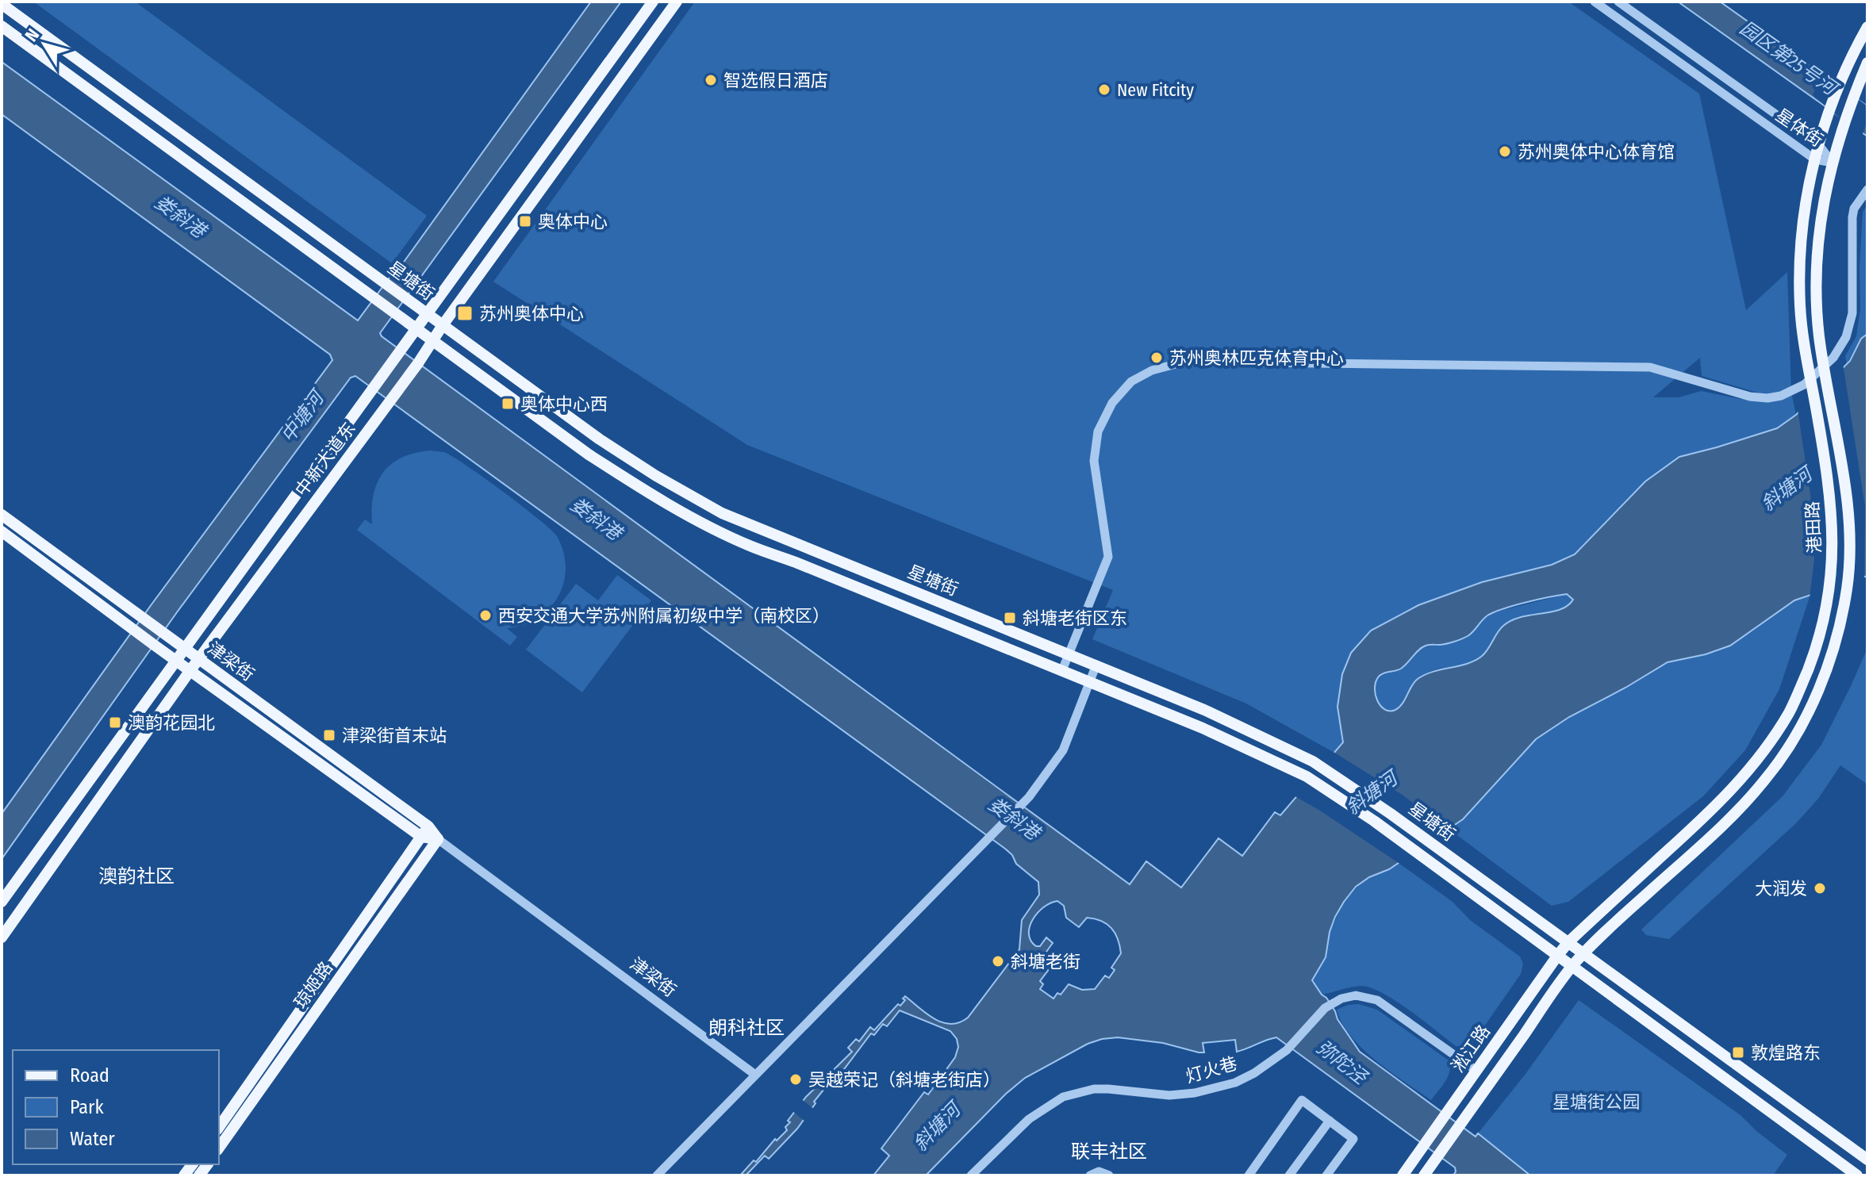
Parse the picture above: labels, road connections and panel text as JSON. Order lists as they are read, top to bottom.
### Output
{
  "streets": {
    "main road": [
      "星塘街",
      "中新大道东",
      "港田路",
      "津梁街",
      "琼姬路",
      "淞江路"
    ],
    "street": ["星体街", "灯火巷"]
  },
  "crossings": [
    ["星体街", "港田路"],
    ["星塘街", "中新大道东"],
    ["星塘街", "港田路"],
    ["星塘街", "淞江路"],
    ["中新大道东", "津梁街"],
    ["港田路", "淞江路"],
    ["津梁街", "琼姬路"],
    ["淞江路", "灯火巷"]
  ],
  "districts": ["澳韵社区", "朗科社区", "联丰社区"],
  "water": [
    "园区第25号河",
    "娄斜港",
    "中塘河",
    "斜塘河",
    "弥陀泾"
  ],
  "parks": ["星塘街公园"],
  "places": {
    "other": [
      "智选假日酒店",
      "New Fitcity",
      "苏州奥体中心体育馆",
      "苏州奥林匹克体育中心",
      "西安交通大学苏州附属初级中学（南校区）",
      "大润发",
      "斜塘老街",
      "吴越荣记（斜塘老街店）"
    ],
    "transit": [
      "奥体中心",
      "苏州奥体中心",
      "奥体中心西",
      "斜塘老街区东",
      "澳韵花园北",
      "津梁街首末站",
      "敦煌路东"
    ]
  },
  "legend": ["Road", "Park", "Water"],
  "north": "top left"
}
